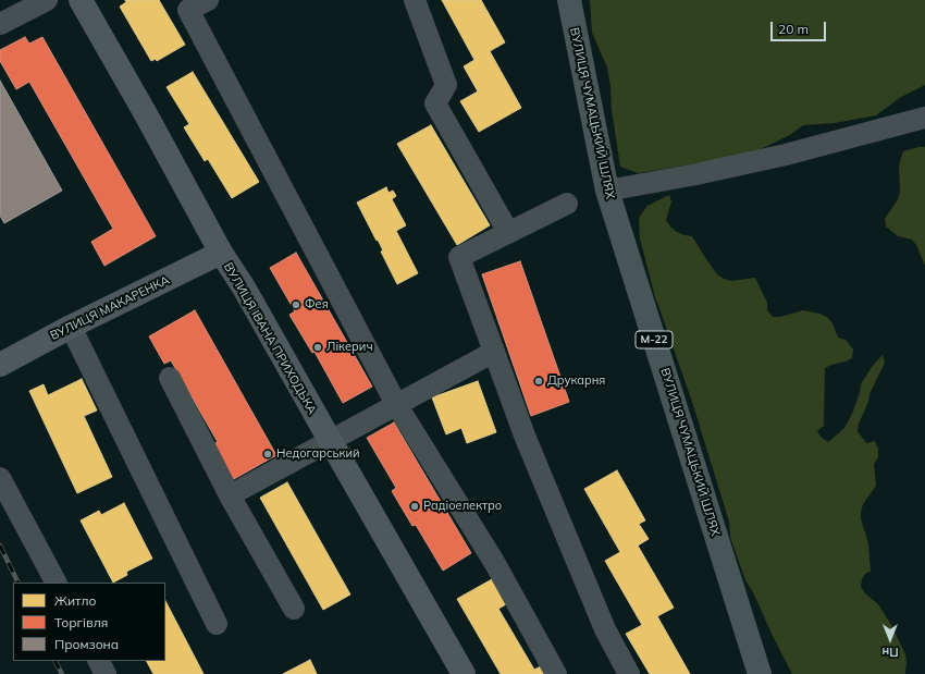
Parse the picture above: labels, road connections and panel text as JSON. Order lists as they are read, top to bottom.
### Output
{
  "streets": {
    "highway": ["ВУЛИЦЯ ЧУМАЦЬКИЙ ШЛЯХ", "М-22"],
    "main road": ["ВУЛИЦЯ МАКАРЕНКА", "ВУЛИЦЯ ІВАНА ПРИХОДЬКА"]
  },
  "crossings": [
    ["ВУЛИЦЯ МАКАРЕНКА", "ВУЛИЦЯ ІВАНА ПРИХОДЬКА"]
  ],
  "places": [
    "Фея",
    "Лікерич",
    "Друкарня",
    "Недогарський",
    "Радіоелектро"
  ],
  "legend": ["Житло", "Торгівля", "Промзона"],
  "scale_bar": "20 m",
  "north": "bottom"
}
